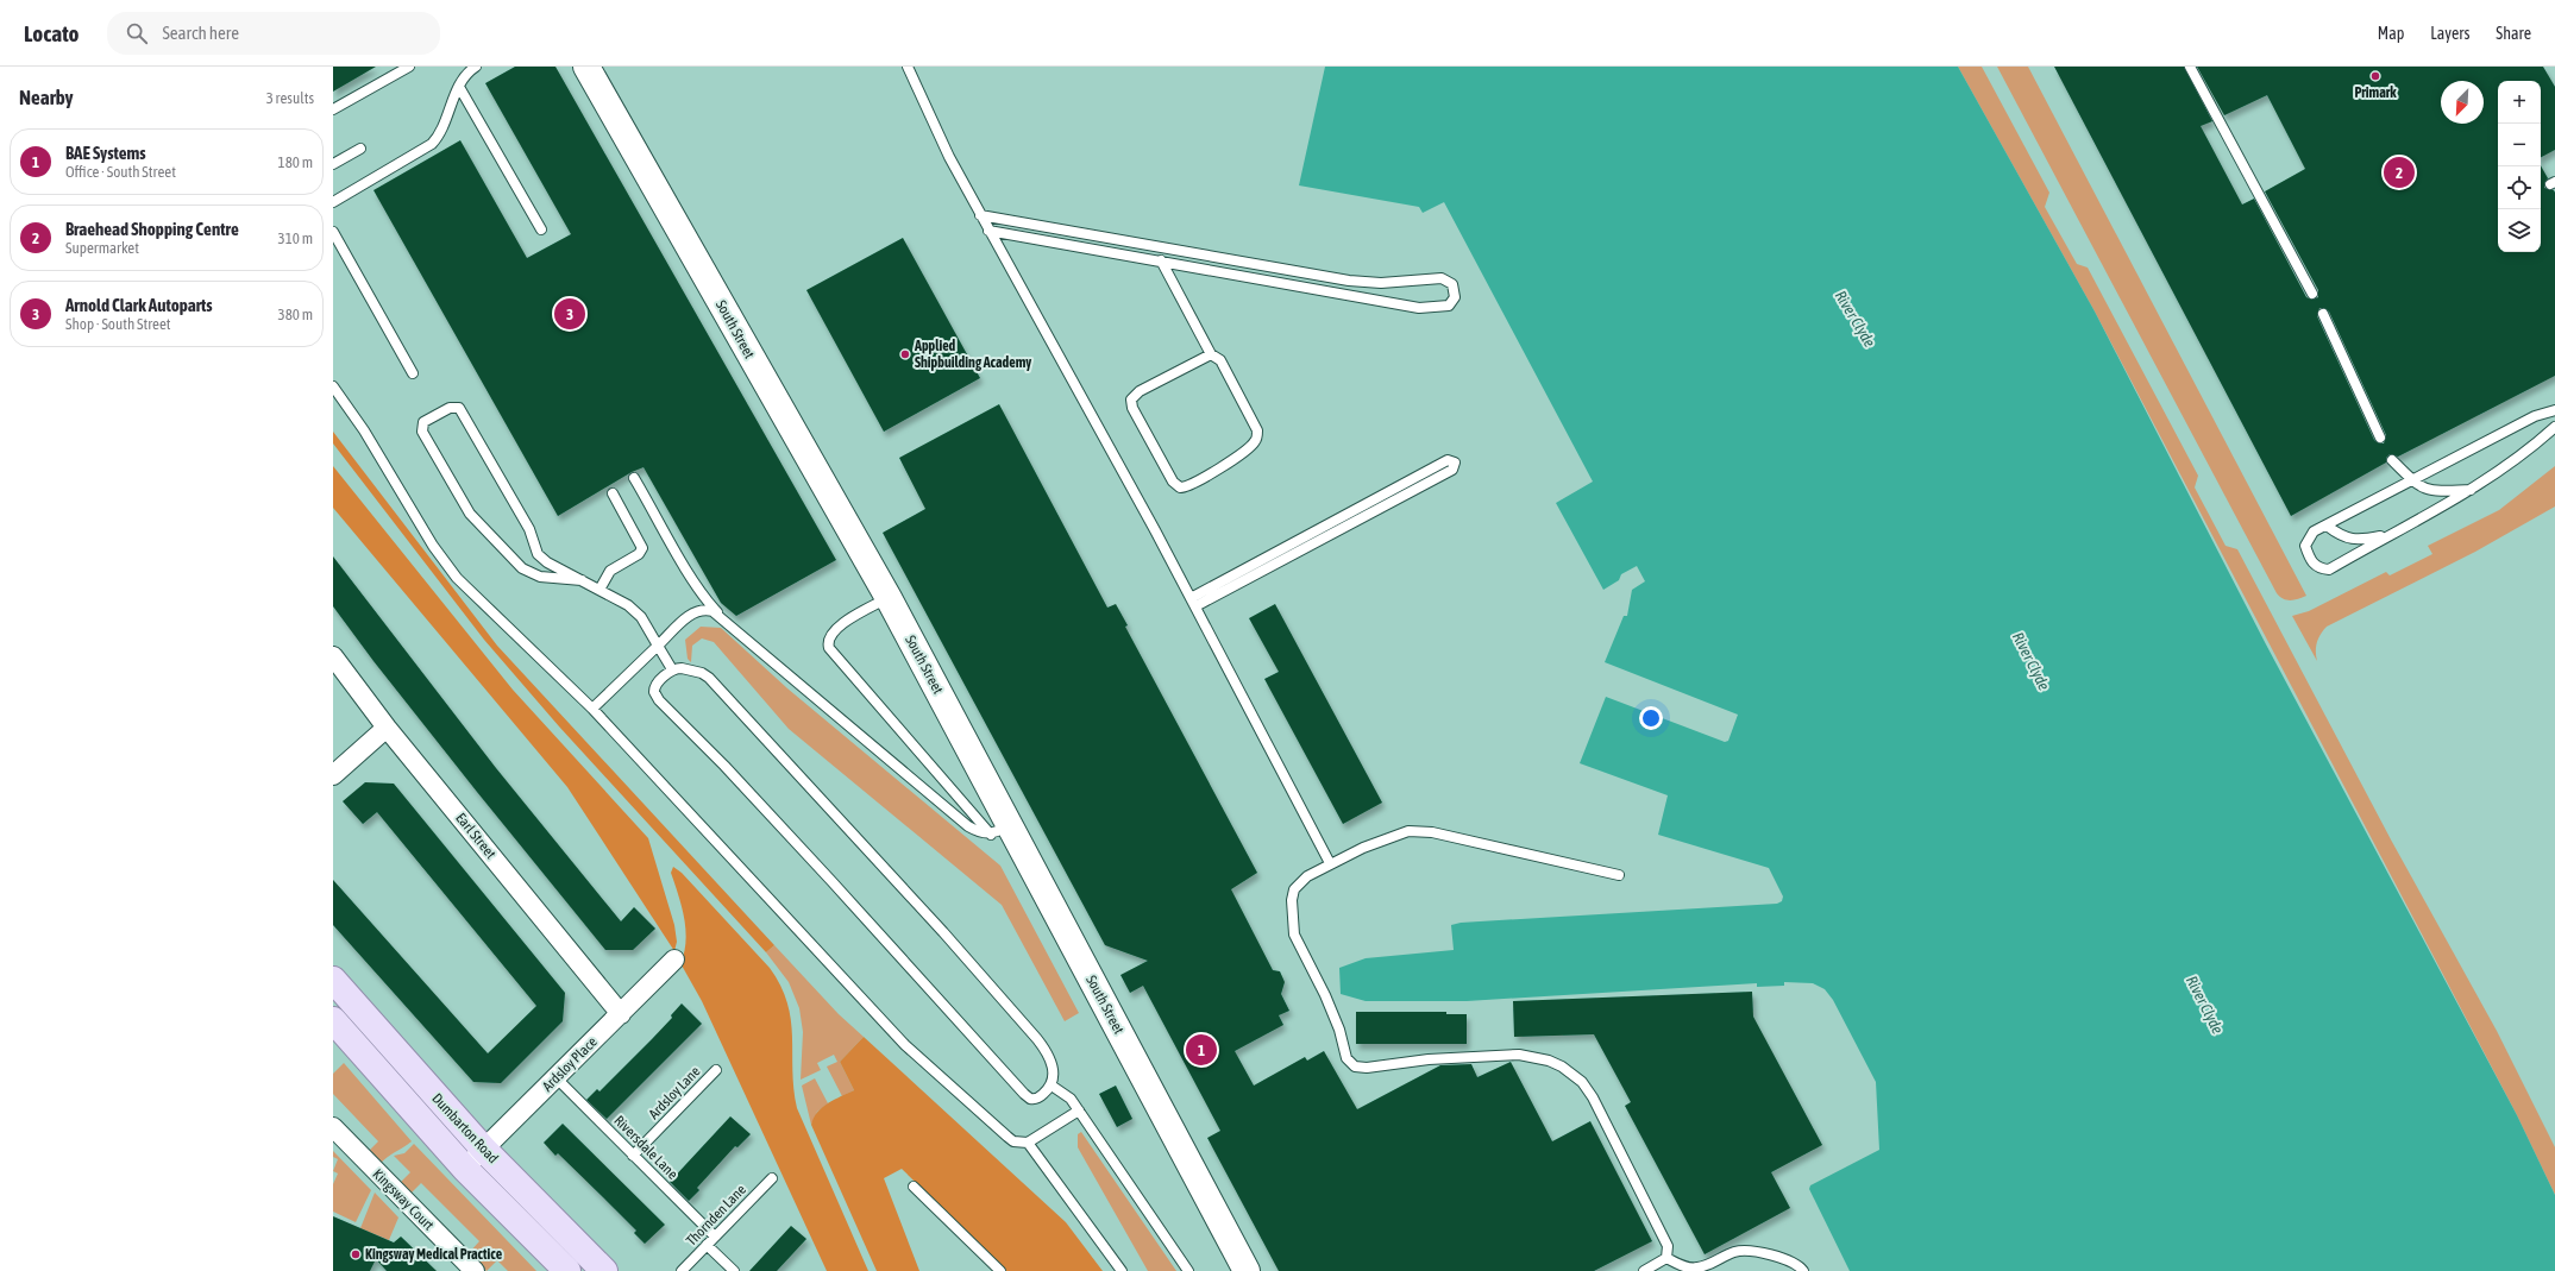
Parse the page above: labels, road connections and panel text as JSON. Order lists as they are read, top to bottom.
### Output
{
  "streets": {
    "main road": ["Dumbarton Road"],
    "street": [
      "South Street",
      "Earl Street",
      "Ardsloy Place",
      "Kingsway Court"
    ],
    "lane": ["Ardsloy Lane", "Riversdale Lane", "Thornden Lane"]
  },
  "crossings": [
    ["Earl Street", "Ardsloy Place"],
    ["Ardsloy Place", "Dumbarton Road"],
    ["Ardsloy Place", "Riversdale Lane"],
    ["Ardsloy Lane", "Riversdale Lane"],
    ["Riversdale Lane", "Thornden Lane"]
  ],
  "water": ["River Clyde"],
  "places": ["Primark", "Applied Shipbuilding Academy", "Kingsway Medical Practice"],
  "north": "bottom left",
  "page": {
    "header": "Locato",
    "search": "Search here",
    "nav": ["Map", "Layers", "Share"],
    "heading": ["Nearby", "3 results"],
    "map_buttons": ["+", "−"],
    "list": [
      {
        "mark": "1",
        "name": "BAE Systems",
        "note": "Office · South Street",
        "value": "180 m"
      },
      {
        "mark": "2",
        "name": "Braehead Shopping Centre",
        "note": "Supermarket",
        "value": "310 m"
      },
      {
        "mark": "3",
        "name": "Arnold Clark Autoparts",
        "note": "Shop · South Street",
        "value": "380 m"
      }
    ],
    "pins": ["2", "3", "1"]
  }
}
